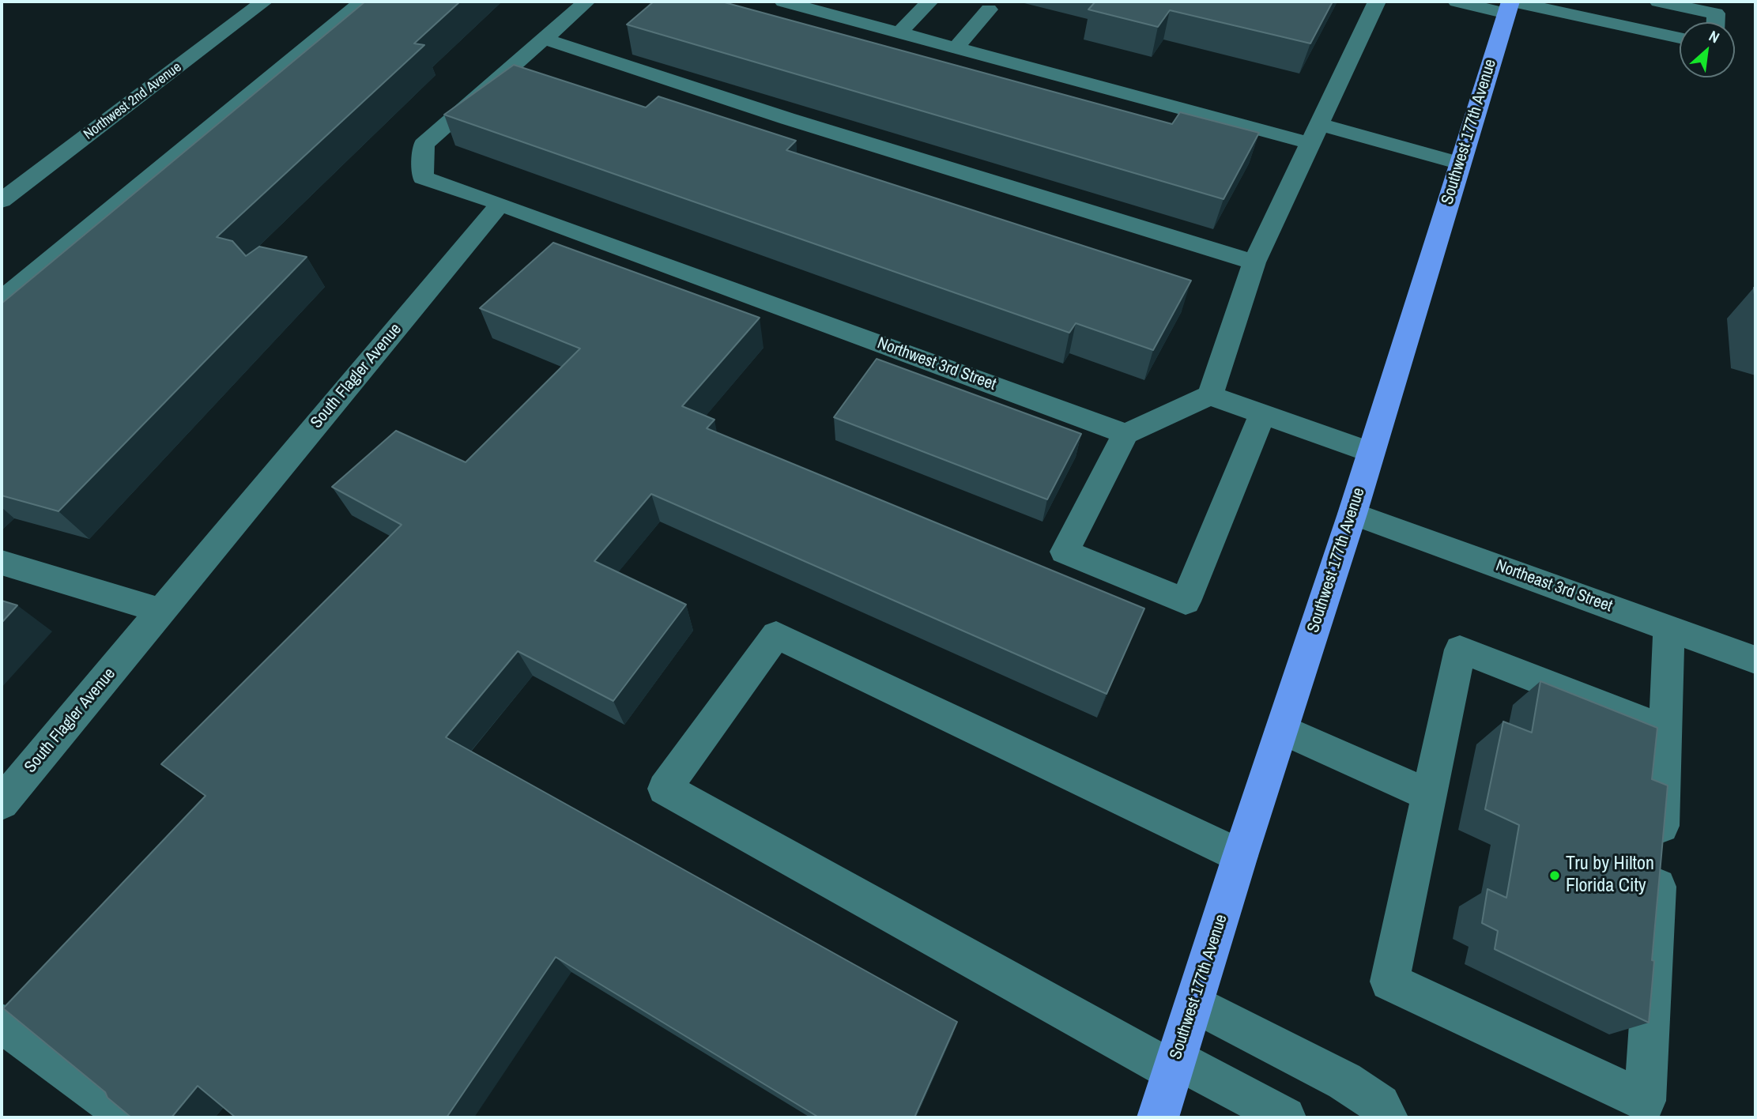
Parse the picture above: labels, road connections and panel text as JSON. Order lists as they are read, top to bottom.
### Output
{
  "streets": {
    "main road": ["Southwest 177th Avenue"],
    "street": [
      "Northwest 2nd Avenue",
      "Northwest 3rd Street",
      "South Flagler Avenue",
      "Northeast 3rd Street"
    ]
  },
  "crossings": [
    ["Southwest 177th Avenue", "Northeast 3rd Street"],
    ["Northwest 3rd Street", "South Flagler Avenue"]
  ],
  "places": ["Tru by Hilton Florida City"],
  "north": "top right"
}
